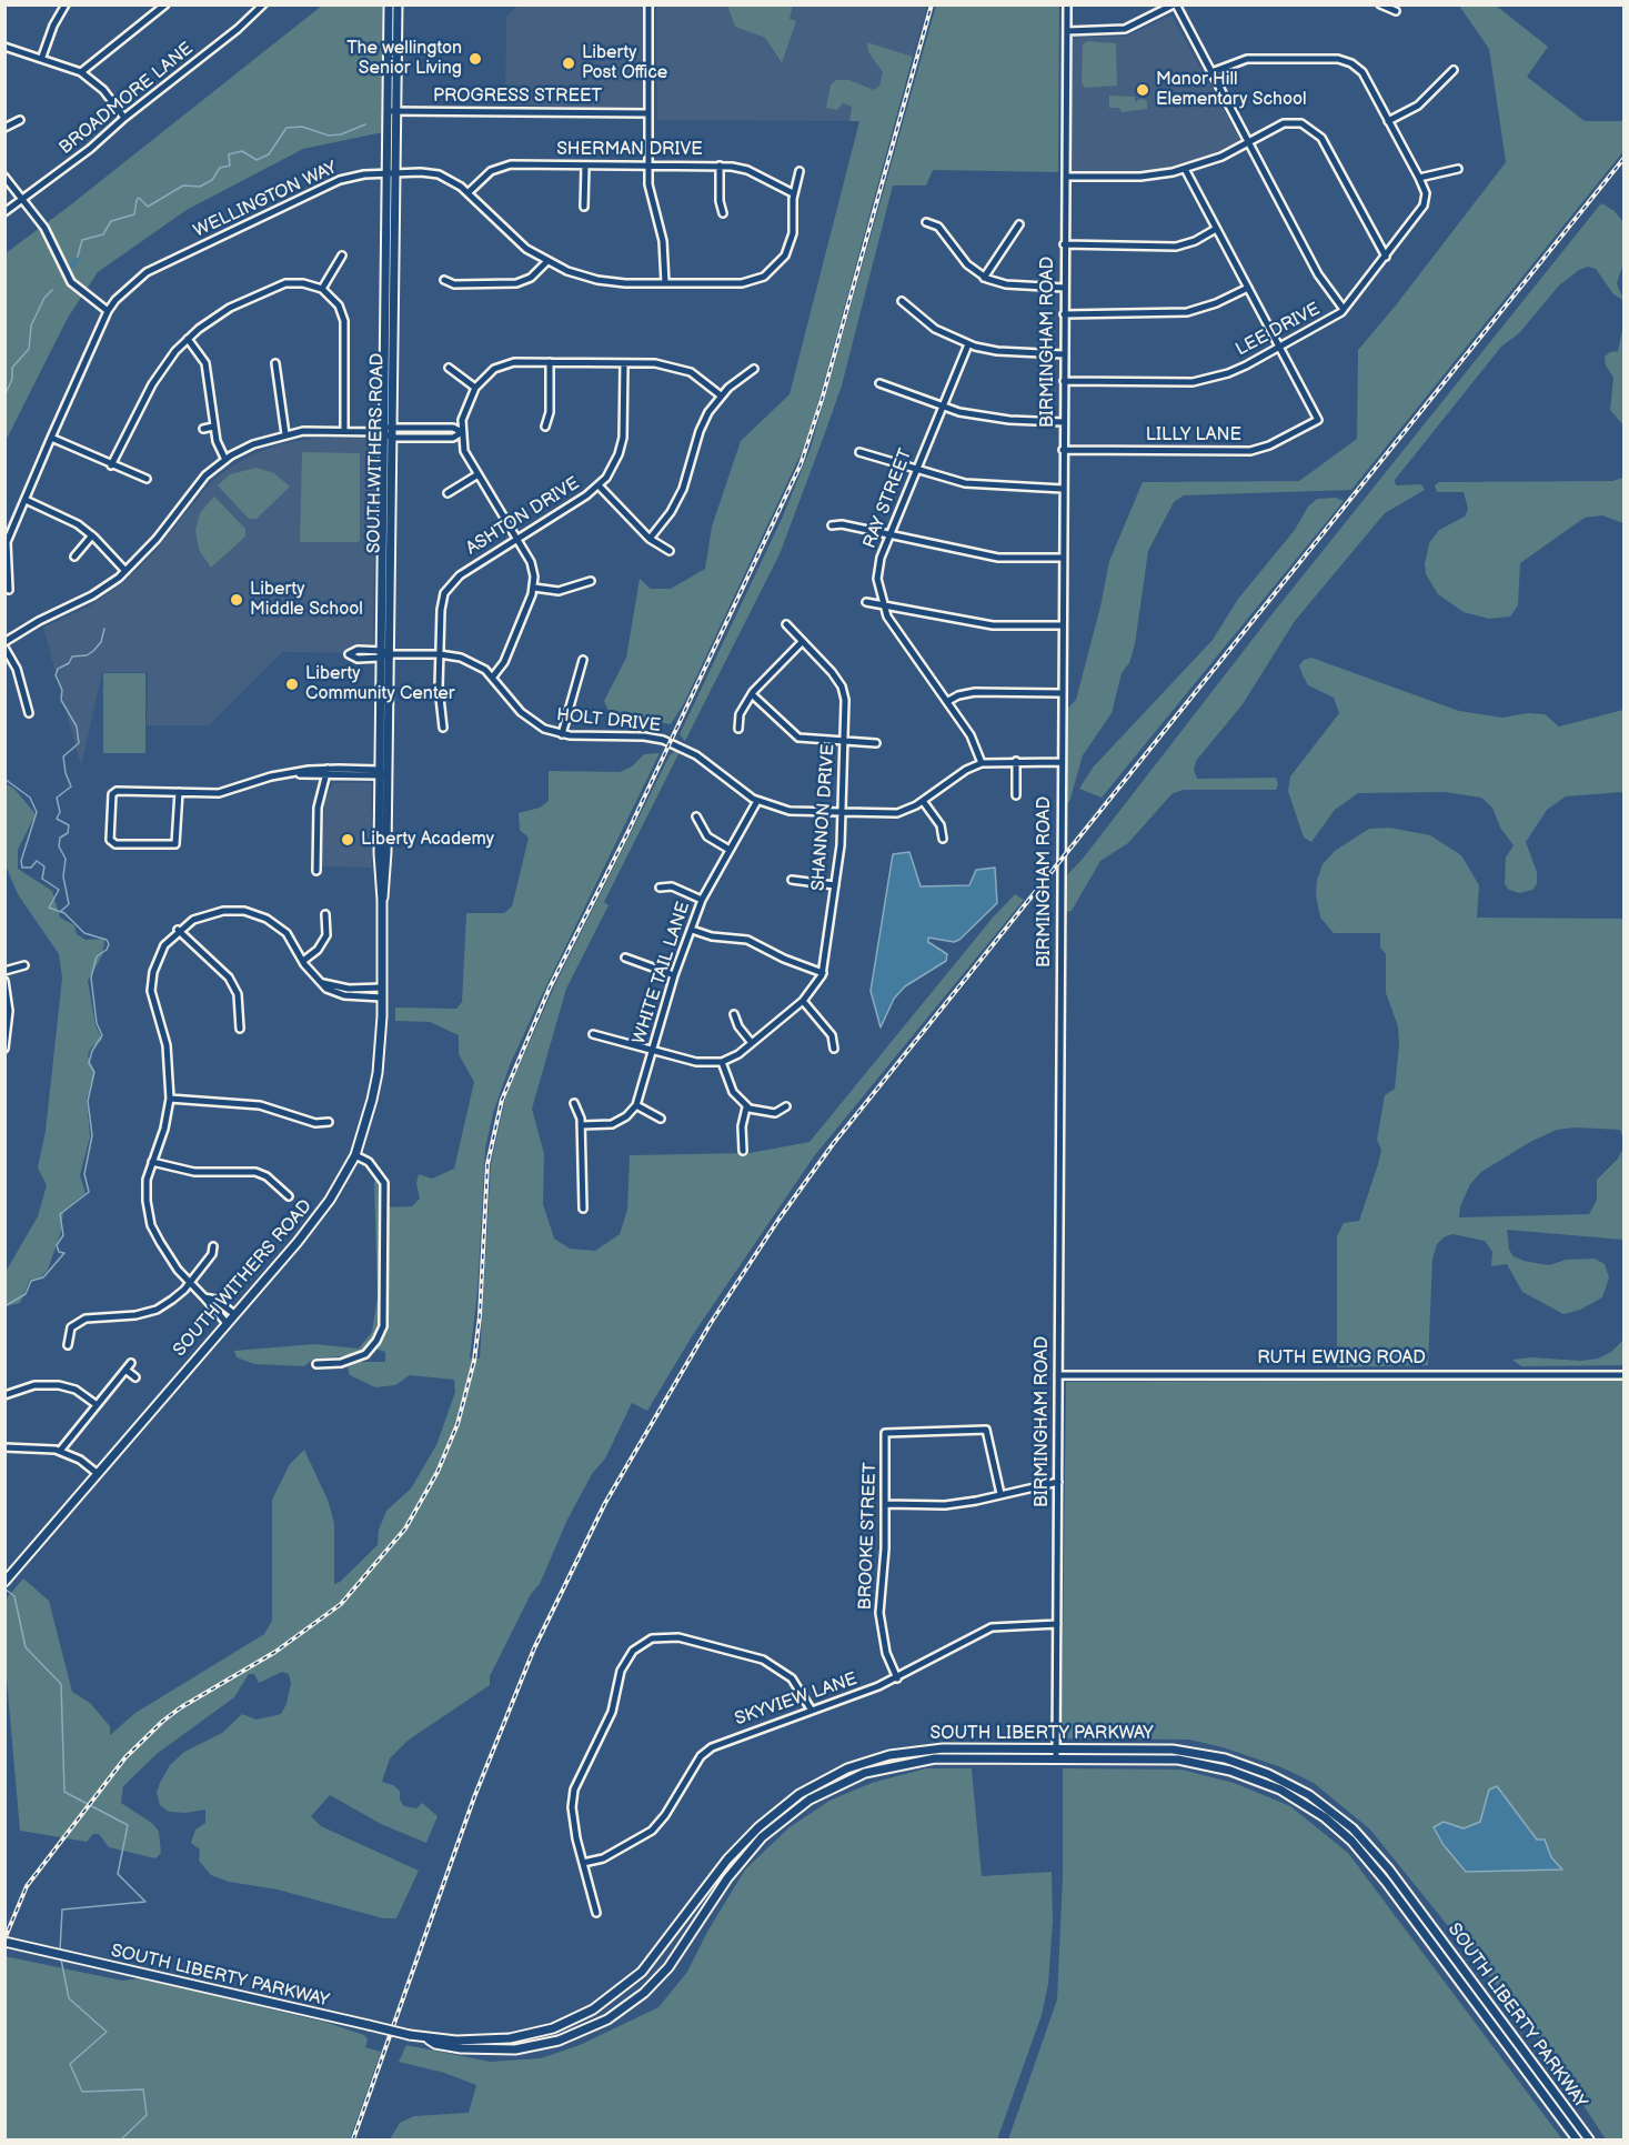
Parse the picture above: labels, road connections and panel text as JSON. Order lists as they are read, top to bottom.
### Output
{
  "streets": {
    "main road": ["SOUTH WITHERS ROAD", "SOUTH LIBERTY PARKWAY"],
    "street": [
      "PROGRESS STREET",
      "BROADMORE LANE",
      "SHERMAN DRIVE",
      "WELLINGTON WAY",
      "LEE DRIVE",
      "BIRMINGHAM ROAD",
      "LILLY LANE",
      "RAY STREET",
      "ASHTON DRIVE",
      "HOLT DRIVE",
      "SHANNON DRIVE",
      "WHITE TAIL LANE",
      "RUTH EWING ROAD",
      "BROOKE STREET",
      "SKYVIEW LANE"
    ]
  },
  "crossings": [
    ["PROGRESS STREET", "SOUTH WITHERS ROAD"],
    ["SHERMAN DRIVE", "WELLINGTON WAY"],
    ["WELLINGTON WAY", "SOUTH WITHERS ROAD"],
    ["LEE DRIVE", "BIRMINGHAM ROAD"],
    ["LEE DRIVE", "LILLY LANE"],
    ["BIRMINGHAM ROAD", "LILLY LANE"],
    ["BIRMINGHAM ROAD", "HOLT DRIVE"],
    ["BIRMINGHAM ROAD", "RUTH EWING ROAD"],
    ["BIRMINGHAM ROAD", "SKYVIEW LANE"],
    ["BIRMINGHAM ROAD", "SOUTH LIBERTY PARKWAY"],
    ["SOUTH WITHERS ROAD", "HOLT DRIVE"],
    ["RAY STREET", "HOLT DRIVE"],
    ["ASHTON DRIVE", "HOLT DRIVE"],
    ["HOLT DRIVE", "SHANNON DRIVE"],
    ["HOLT DRIVE", "WHITE TAIL LANE"],
    ["BROOKE STREET", "SKYVIEW LANE"]
  ],
  "places": [
    "The wellington Senior Living",
    "Liberty Post Office",
    "Manor Hill Elementary School",
    "Liberty Middle School",
    "Liberty Community Center",
    "Liberty Academy"
  ]
}
